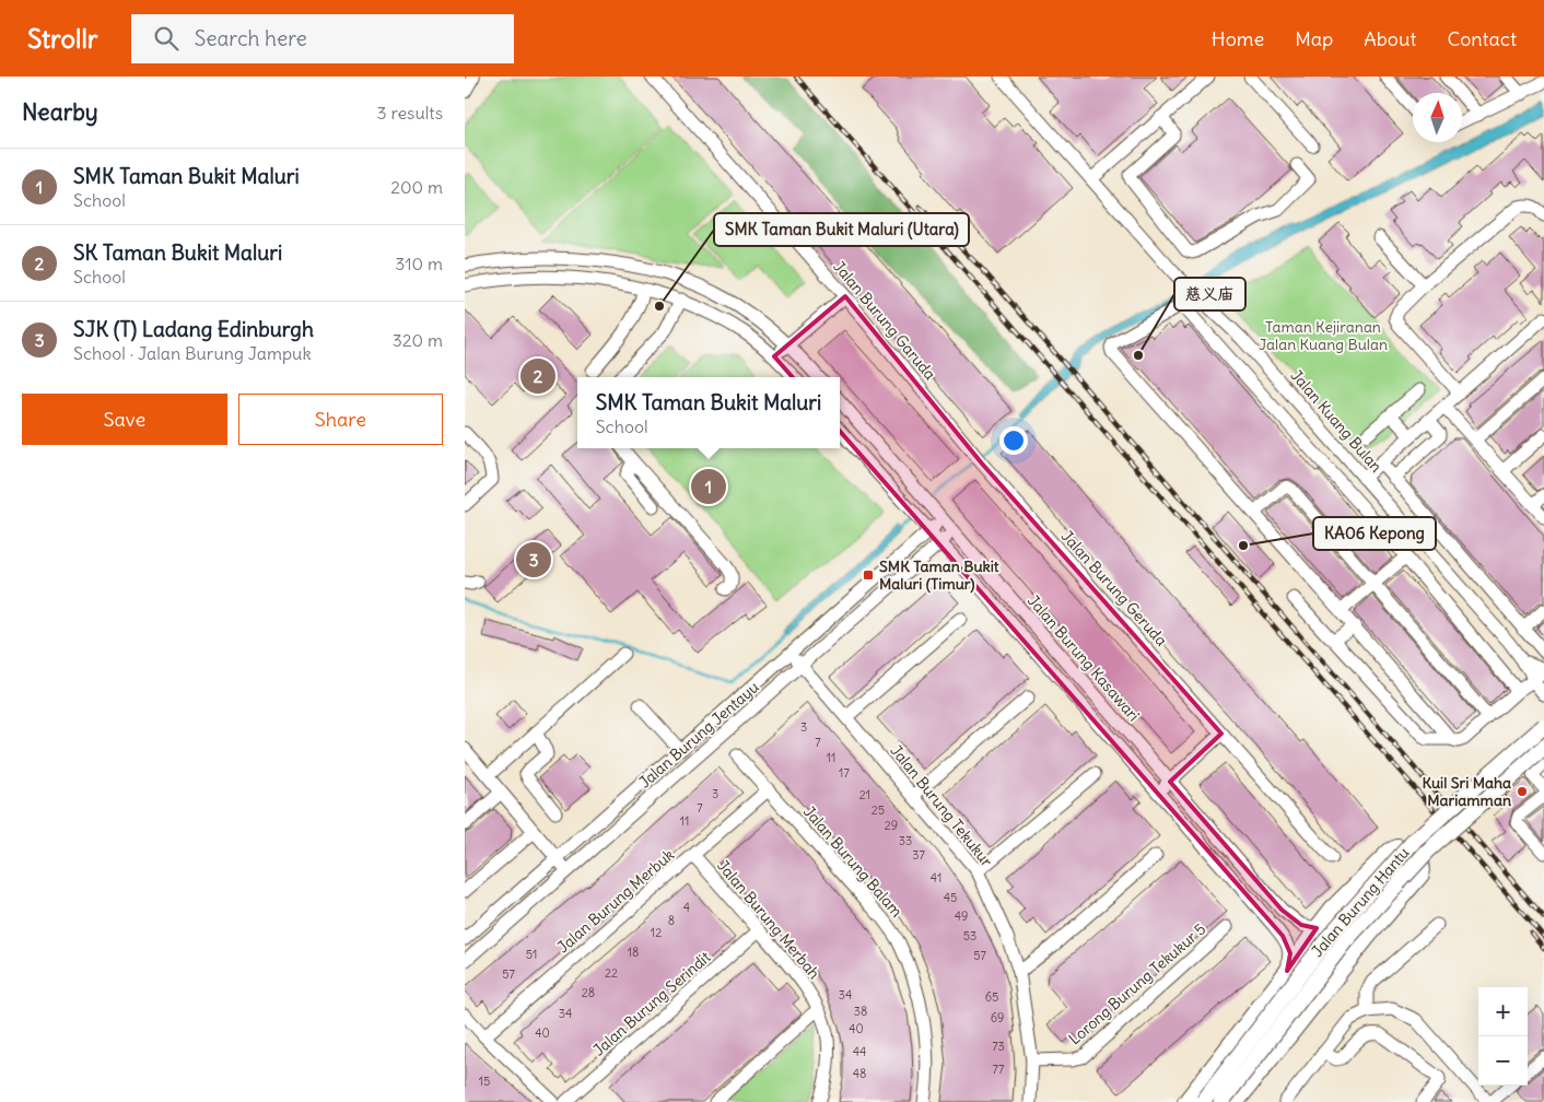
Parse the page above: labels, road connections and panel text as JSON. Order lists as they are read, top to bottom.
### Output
{
  "streets": {
    "main road": ["Jalan Burung Hantu"],
    "street": [
      "Jalan Burung Garuda",
      "Jalan Kuang Bulan",
      "Jalan Burung Geruda",
      "Jalan Burung Kasawari",
      "Jalan Burung Jentayu",
      "Jalan Burung Tekukur",
      "Jalan Burung Balam",
      "Jalan Burung Merbuk",
      "Jalan Burung Merbah",
      "Lorong Burung Tekukur 5",
      "Jalan Burung Serindit"
    ]
  },
  "crossings": [
    ["Jalan Burung Garuda", "Jalan Burung Geruda"],
    ["Jalan Burung Kasawari", "Jalan Burung Jentayu"],
    ["Jalan Burung Jentayu", "Jalan Burung Tekukur"],
    ["Jalan Burung Tekukur", "Lorong Burung Tekukur 5"],
    ["Jalan Burung Balam", "Jalan Burung Merbuk"],
    ["Jalan Burung Merbuk", "Jalan Burung Merbah"],
    ["Jalan Burung Merbah", "Jalan Burung Serindit"]
  ],
  "parks": ["Taman Kejiranan Jalan Kuang Bulan"],
  "places": {
    "other": [
      "SMK Taman Bukit Maluri (Utara)",
      "慈义庙",
      "KA06 Kepong",
      "Kuil Sri Maha Mariamman"
    ],
    "transit": ["SMK Taman Bukit Maluri (Timur)"]
  },
  "house_numbers": [
    "3",
    "7",
    "11",
    "17",
    "3",
    "21",
    "7",
    "25",
    "11",
    "29",
    "33",
    "37",
    "41",
    "45",
    "4",
    "49",
    "8",
    "12",
    "53",
    "18",
    "51",
    "57",
    "22",
    "57",
    "28",
    "34",
    "65",
    "38",
    "34",
    "69",
    "40",
    "40",
    "73",
    "44",
    "77",
    "48",
    "15"
  ],
  "north": "top",
  "page": {
    "header": "Strollr",
    "search": "Search here",
    "nav": [
      "Home",
      "Map",
      "About",
      "Contact"
    ],
    "heading": ["Nearby", "3 results"],
    "list": [
      {
        "mark": "1",
        "name": "SMK Taman Bukit Maluri",
        "note": "School",
        "value": "200 m"
      },
      {
        "mark": "2",
        "name": "SK Taman Bukit Maluri",
        "note": "School",
        "value": "310 m"
      },
      {
        "mark": "3",
        "name": "SJK (T) Ladang Edinburgh",
        "note": "School · Jalan Burung Jampuk",
        "value": "320 m"
      }
    ],
    "pins": ["2", "1", "3"],
    "buttons": ["Save", "Share"],
    "popup": ["SMK Taman Bukit Maluri", "School"],
    "map_buttons": ["+", "−"]
  }
}
